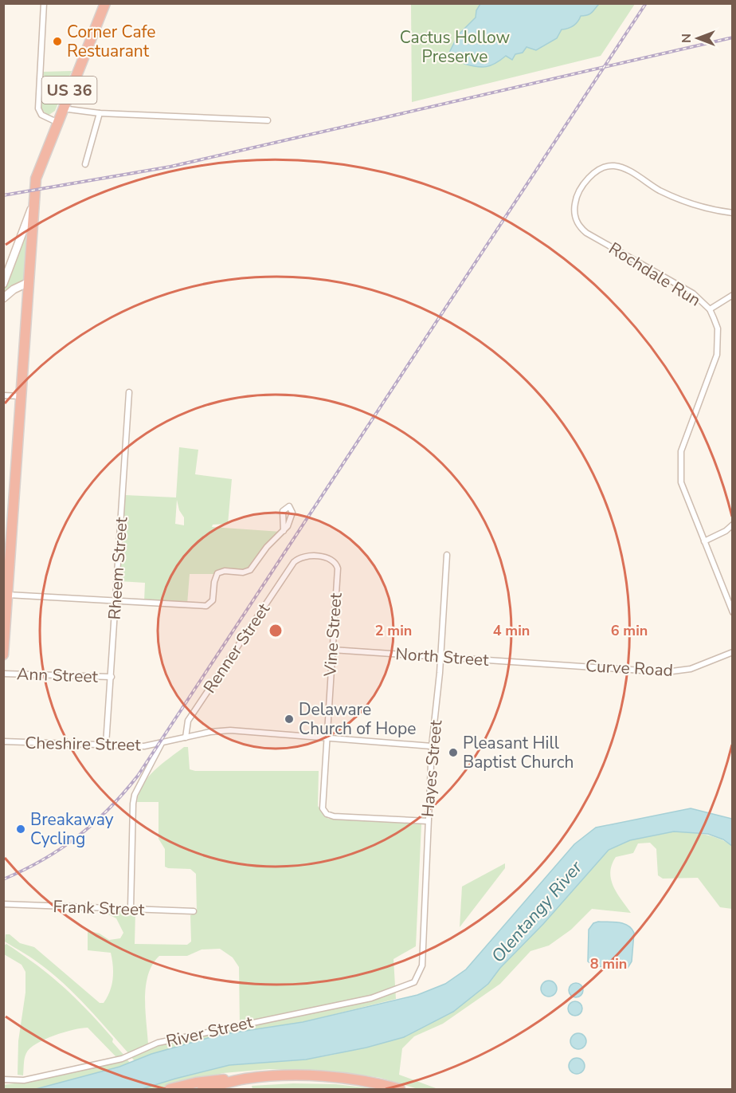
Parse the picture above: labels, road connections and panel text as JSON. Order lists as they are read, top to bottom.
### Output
{
  "streets": {
    "highway": ["US 36"],
    "street": [
      "Rochdale Run",
      "Rheem Street",
      "Vine Street",
      "Renner Street",
      "North Street",
      "Curve Road",
      "Ann Street",
      "Cheshire Street",
      "Hayes Street",
      "Frank Street",
      "River Street"
    ]
  },
  "crossings": [
    ["Rheem Street", "Ann Street"],
    ["Rheem Street", "Cheshire Street"],
    ["Vine Street", "Renner Street"],
    ["Vine Street", "North Street"],
    ["Vine Street", "Hayes Street"],
    ["North Street", "Curve Road"],
    ["North Street", "Hayes Street"],
    ["Hayes Street", "River Street"]
  ],
  "water": ["Olentangy River"],
  "parks": ["Cactus Hollow Preserve"],
  "places": [
    "Corner Cafe Restuarant",
    "Delaware Church of Hope",
    "Pleasant Hill Baptist Church",
    "Breakaway Cycling"
  ],
  "north": "left",
  "rings": [
    "2 min",
    "4 min",
    "6 min",
    "8 min"
  ]
}
